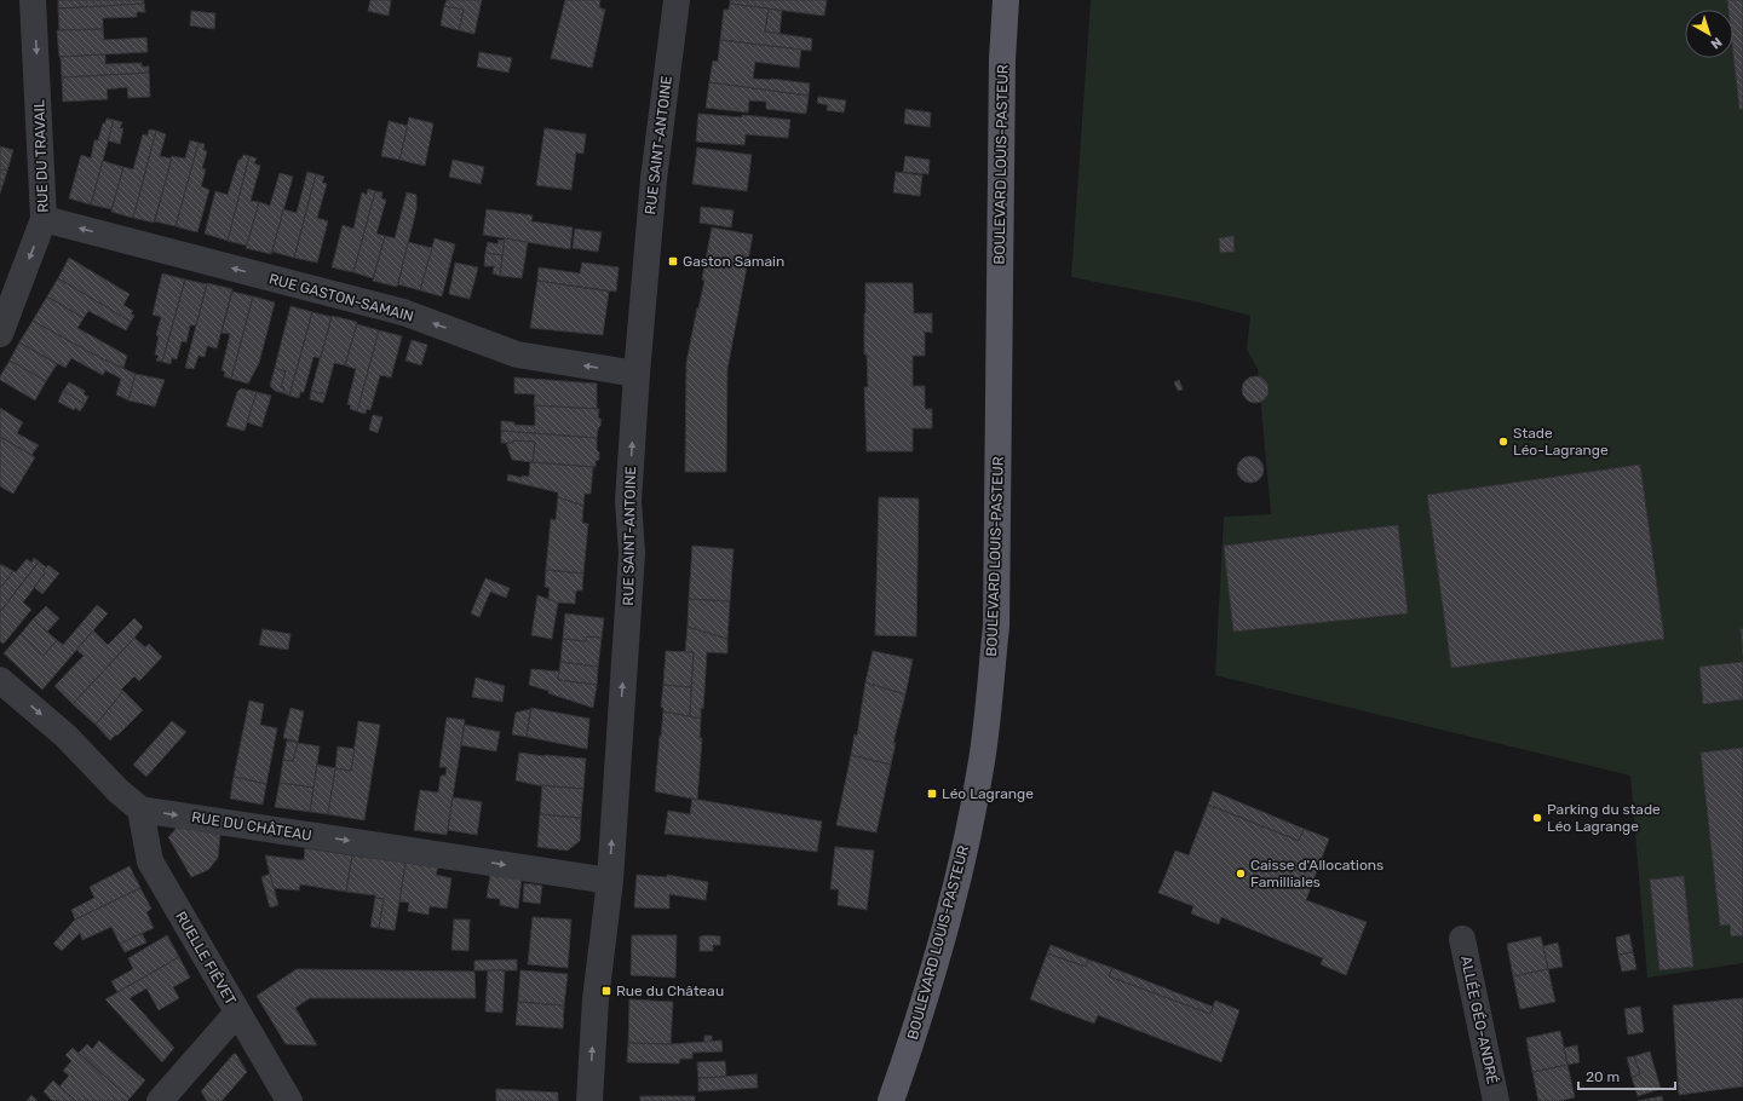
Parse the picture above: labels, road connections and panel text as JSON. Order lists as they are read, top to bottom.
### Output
{
  "streets": {
    "main road": ["BOULEVARD LOUIS-PASTEUR"],
    "street": [
      "RUE SAINT-ANTOINE",
      "RUE DU TRAVAIL",
      "RUE GASTON-SAMAIN",
      "RUE DU CHÂTEAU",
      "RUELLE FIÉVET",
      "ALLÉE GÉO-ANDRÉ"
    ]
  },
  "crossings": [
    ["RUE SAINT-ANTOINE", "RUE GASTON-SAMAIN"],
    ["RUE SAINT-ANTOINE", "RUE DU CHÂTEAU"],
    ["RUE DU TRAVAIL", "RUE GASTON-SAMAIN"],
    ["RUE DU CHÂTEAU", "RUELLE FIÉVET"]
  ],
  "one_way": [
    "RUE SAINT-ANTOINE",
    "RUE DU TRAVAIL",
    "RUE GASTON-SAMAIN",
    "RUE DU CHÂTEAU"
  ],
  "places": {
    "transit": ["Gaston Samain", "Léo Lagrange", "Rue du Château"],
    "other": ["Stade Léo-Lagrange", "Parking du stade Léo Lagrange", "Caisse d'Allocations Familliales"]
  },
  "scale_bar": "20 m",
  "north": "bottom right"
}
